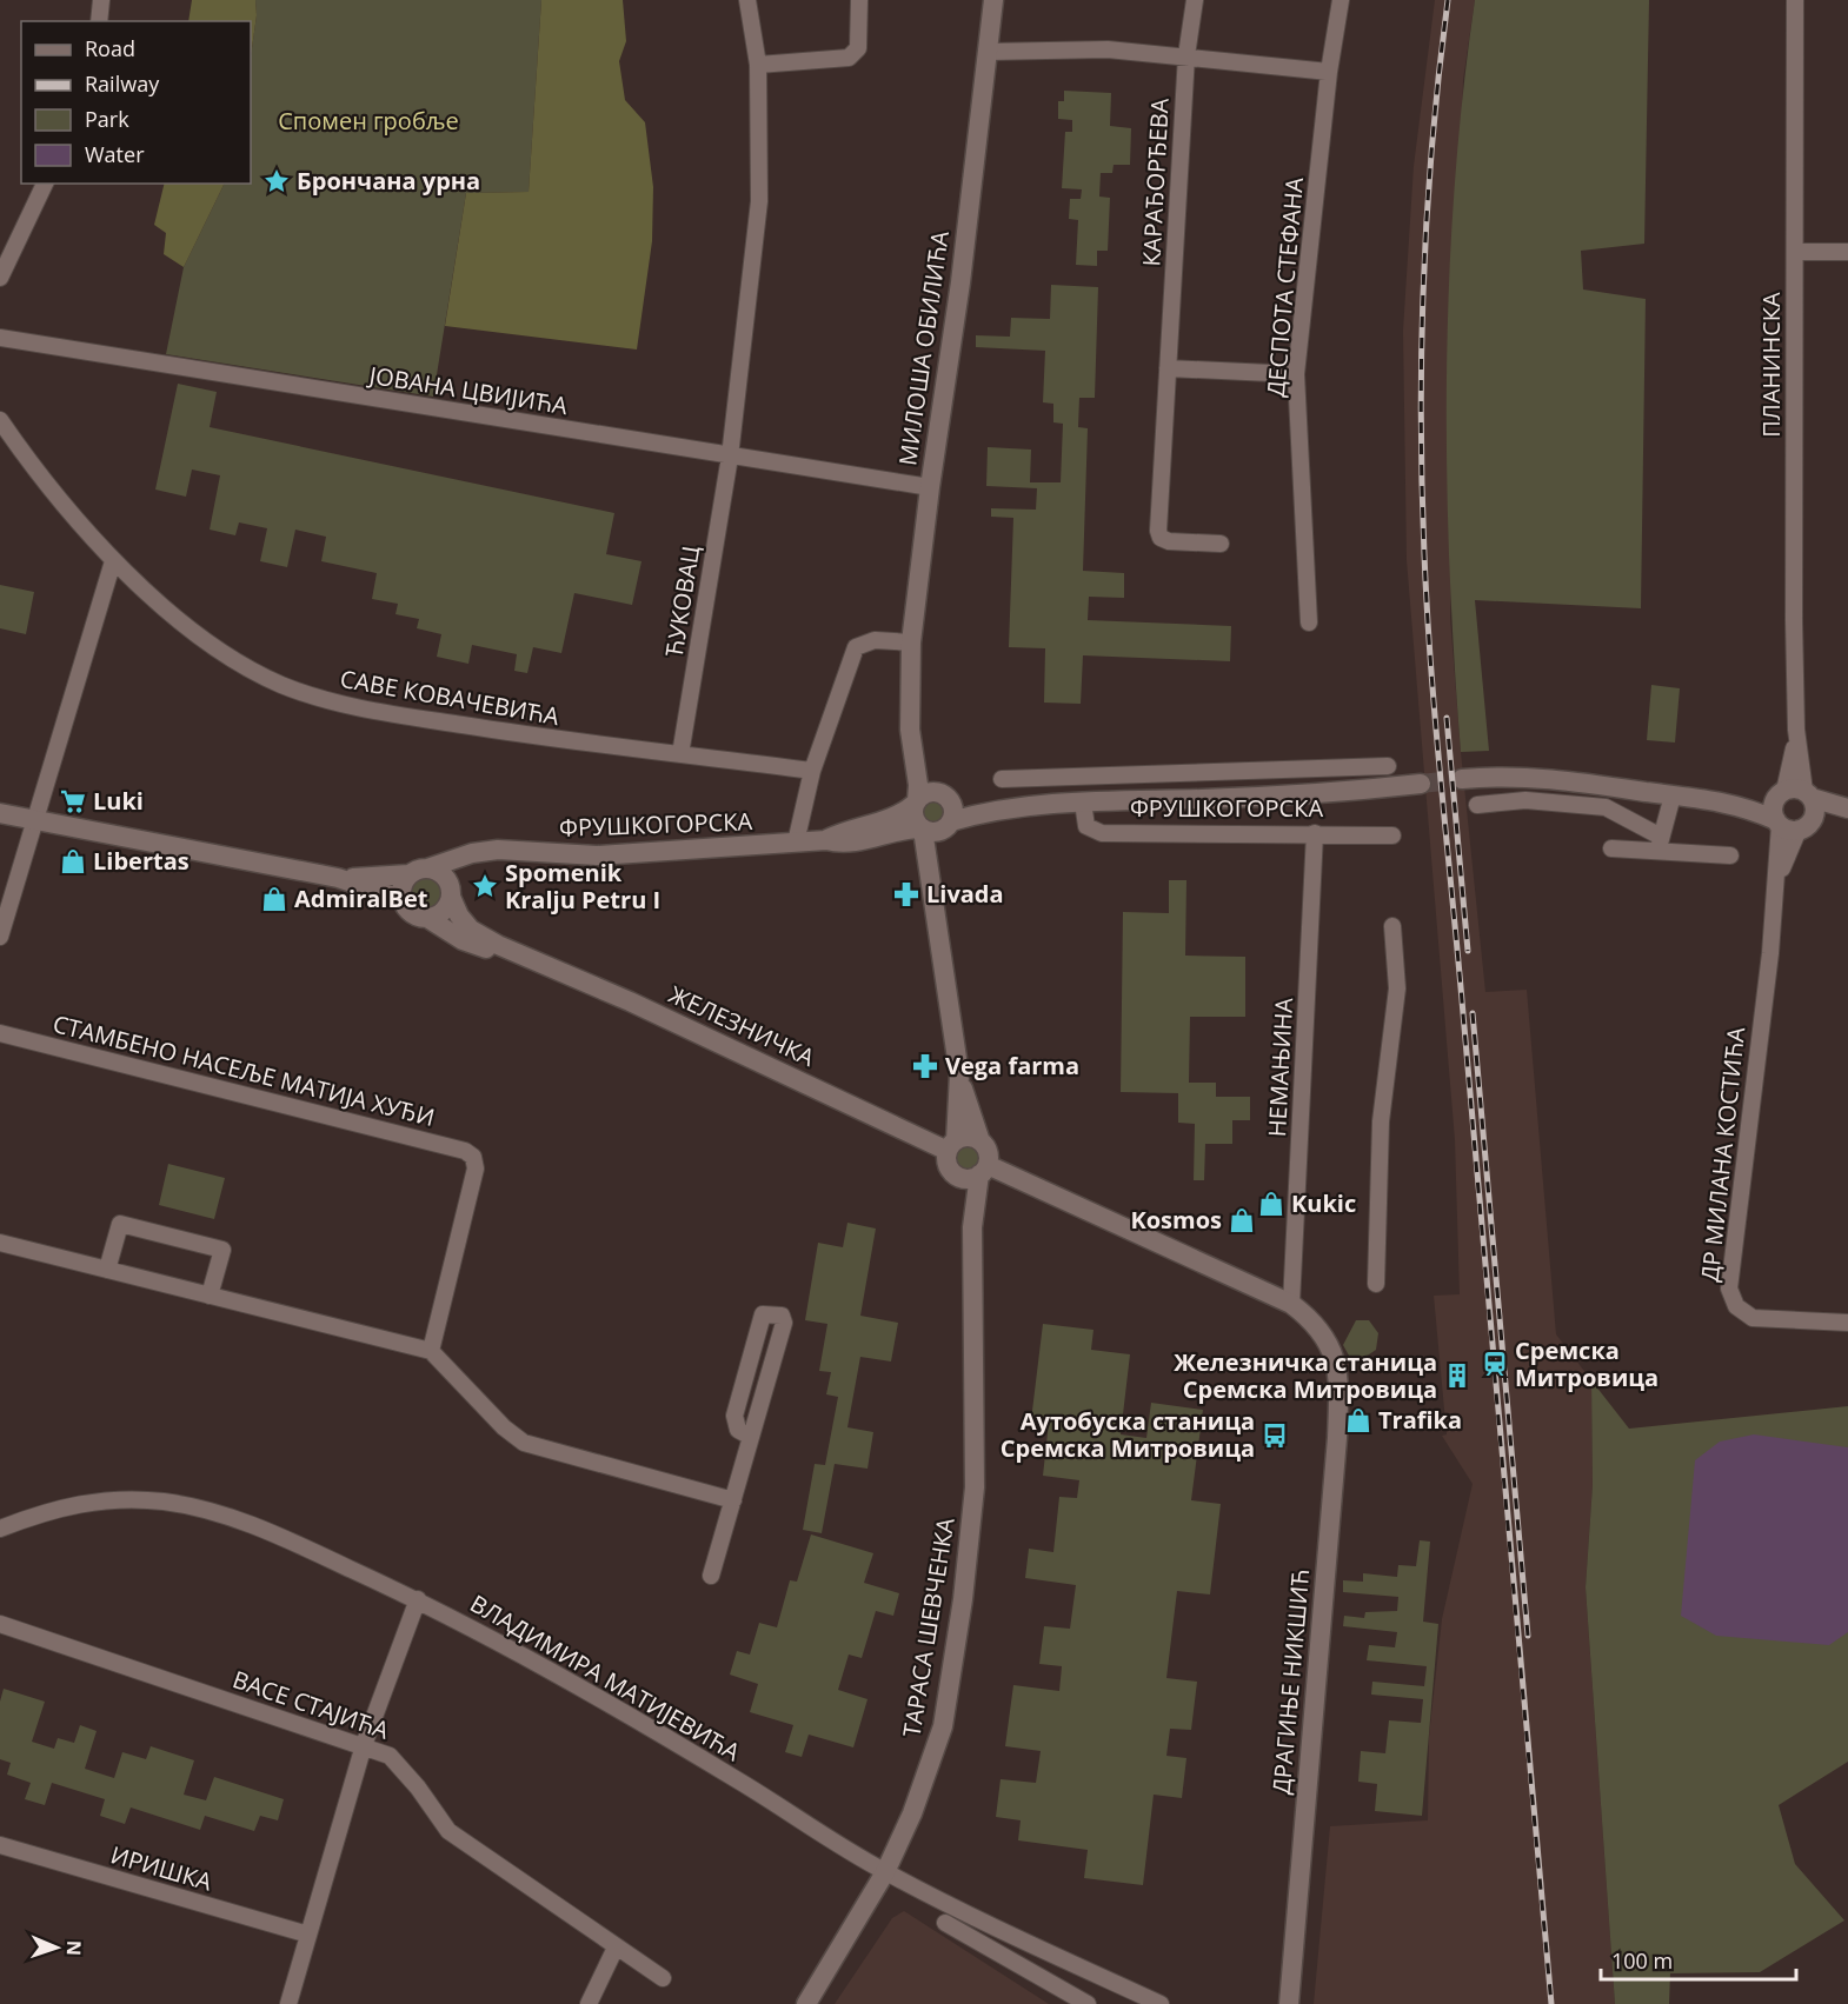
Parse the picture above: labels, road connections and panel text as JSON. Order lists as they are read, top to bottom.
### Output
{
  "streets": {
    "street": [
      "КАРАЂОРЂЕВА",
      "ДЕСПОТА СТЕФАНА",
      "МИЛОША ОБИЛИЋА",
      "ПЛАНИНСКА",
      "ЈОВАНА ЦВИЈИЋА",
      "ЋУКОВАЦ",
      "САВЕ КОВАЧЕВИЋА",
      "ФРУШКОГОРСКА",
      "ЖЕЛЕЗНИЧКА",
      "НЕМАЊИНА",
      "СТАМБЕНО НАСЕЉЕ МАТИЈА ХУЂИ",
      "ДР МИЛАНА КОСТИЋА",
      "ТАРАСА ШЕВЧЕНКА",
      "ВЛАДИМИРА МАТИЈЕВИЋА",
      "ДРАГИЊЕ НИКШИЋ",
      "ВАСЕ СТАЈИЋА",
      "ИРИШКА"
    ]
  },
  "crossings": [
    ["МИЛОША ОБИЛИЋА", "ЈОВАНА ЦВИЈИЋА"],
    ["МИЛОША ОБИЛИЋА", "ФРУШКОГОРСКА"],
    ["ЈОВАНА ЦВИЈИЋА", "ЋУКОВАЦ"],
    ["ЋУКОВАЦ", "САВЕ КОВАЧЕВИЋА"],
    ["ФРУШКОГОРСКА", "ЖЕЛЕЗНИЧКА"],
    ["ФРУШКОГОРСКА", "НЕМАЊИНА"],
    ["ЖЕЛЕЗНИЧКА", "ТАРАСА ШЕВЧЕНКА"],
    ["НЕМАЊИНА", "ДРАГИЊЕ НИКШИЋ"],
    ["ТАРАСА ШЕВЧЕНКА", "ВЛАДИМИРА МАТИЈЕВИЋА"]
  ],
  "parks": ["Спомен гробље"],
  "places": {
    "place": ["Брончана урна", "Spomenik Kralju Petru I"],
    "supermarket": ["Luki"],
    "shop": [
      "Libertas",
      "AdmiralBet",
      "Kukic",
      "Kosmos",
      "Trafika"
    ],
    "pharmacy": ["Livada", "Vega farma"],
    "station": ["Сремска Митровица"],
    "building": ["Железничка станица Сремска Митровица"],
    "bus stop": ["Аутобуска станица Сремска Митровица"]
  },
  "legend": [
    "Road",
    "Railway",
    "Park",
    "Water"
  ],
  "scale_bar": "100 m",
  "north": "right"
}
